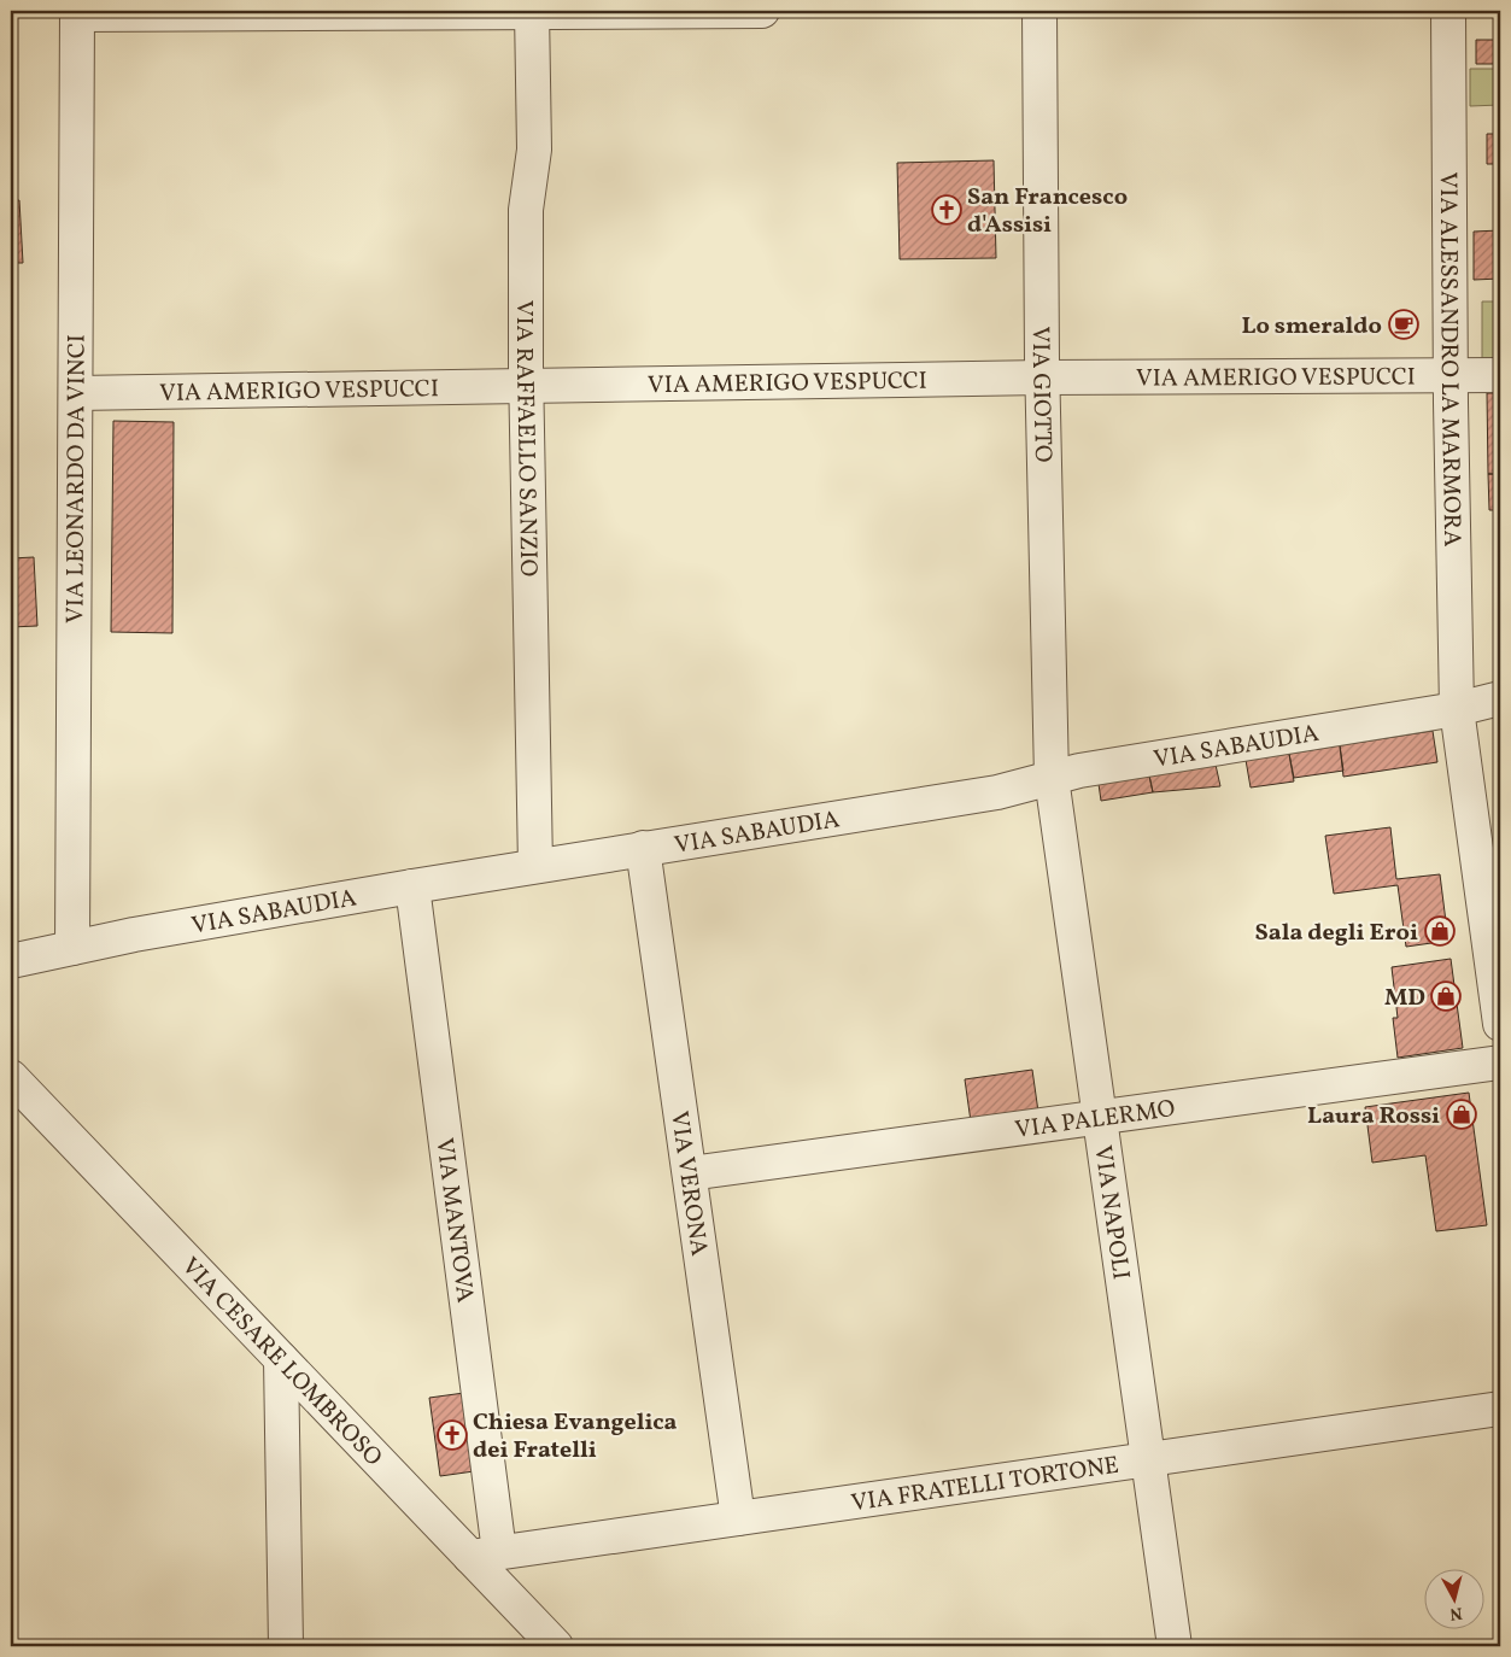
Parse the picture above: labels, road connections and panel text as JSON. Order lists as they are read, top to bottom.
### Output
{
  "streets": {
    "street": [
      "VIA ALESSANDRO LA MARMORA",
      "VIA AMERIGO VESPUCCI",
      "VIA GIOTTO",
      "VIA RAFFAELLO SANZIO",
      "VIA LEONARDO DA VINCI",
      "VIA SABAUDIA",
      "VIA PALERMO",
      "VIA VERONA",
      "VIA NAPOLI",
      "VIA MANTOVA",
      "VIA CESARE LOMBROSO",
      "VIA FRATELLI TORTONE"
    ]
  },
  "crossings": [
    ["VIA ALESSANDRO LA MARMORA", "VIA AMERIGO VESPUCCI"],
    ["VIA ALESSANDRO LA MARMORA", "VIA SABAUDIA"],
    ["VIA AMERIGO VESPUCCI", "VIA GIOTTO"],
    ["VIA AMERIGO VESPUCCI", "VIA RAFFAELLO SANZIO"],
    ["VIA AMERIGO VESPUCCI", "VIA LEONARDO DA VINCI"],
    ["VIA GIOTTO", "VIA SABAUDIA"],
    ["VIA GIOTTO", "VIA NAPOLI"],
    ["VIA RAFFAELLO SANZIO", "VIA SABAUDIA"],
    ["VIA LEONARDO DA VINCI", "VIA SABAUDIA"],
    ["VIA SABAUDIA", "VIA VERONA"],
    ["VIA SABAUDIA", "VIA NAPOLI"],
    ["VIA SABAUDIA", "VIA MANTOVA"],
    ["VIA PALERMO", "VIA VERONA"],
    ["VIA PALERMO", "VIA NAPOLI"],
    ["VIA VERONA", "VIA FRATELLI TORTONE"],
    ["VIA NAPOLI", "VIA FRATELLI TORTONE"],
    ["VIA MANTOVA", "VIA CESARE LOMBROSO"],
    ["VIA MANTOVA", "VIA FRATELLI TORTONE"],
    ["VIA CESARE LOMBROSO", "VIA FRATELLI TORTONE"]
  ],
  "places": {
    "church": ["San Francesco d'Assisi", "Chiesa Evangelica dei Fratelli"],
    "cafe": ["Lo smeraldo"],
    "shop": ["Sala degli Eroi", "MD", "Laura Rossi"]
  },
  "north": "bottom"
}
